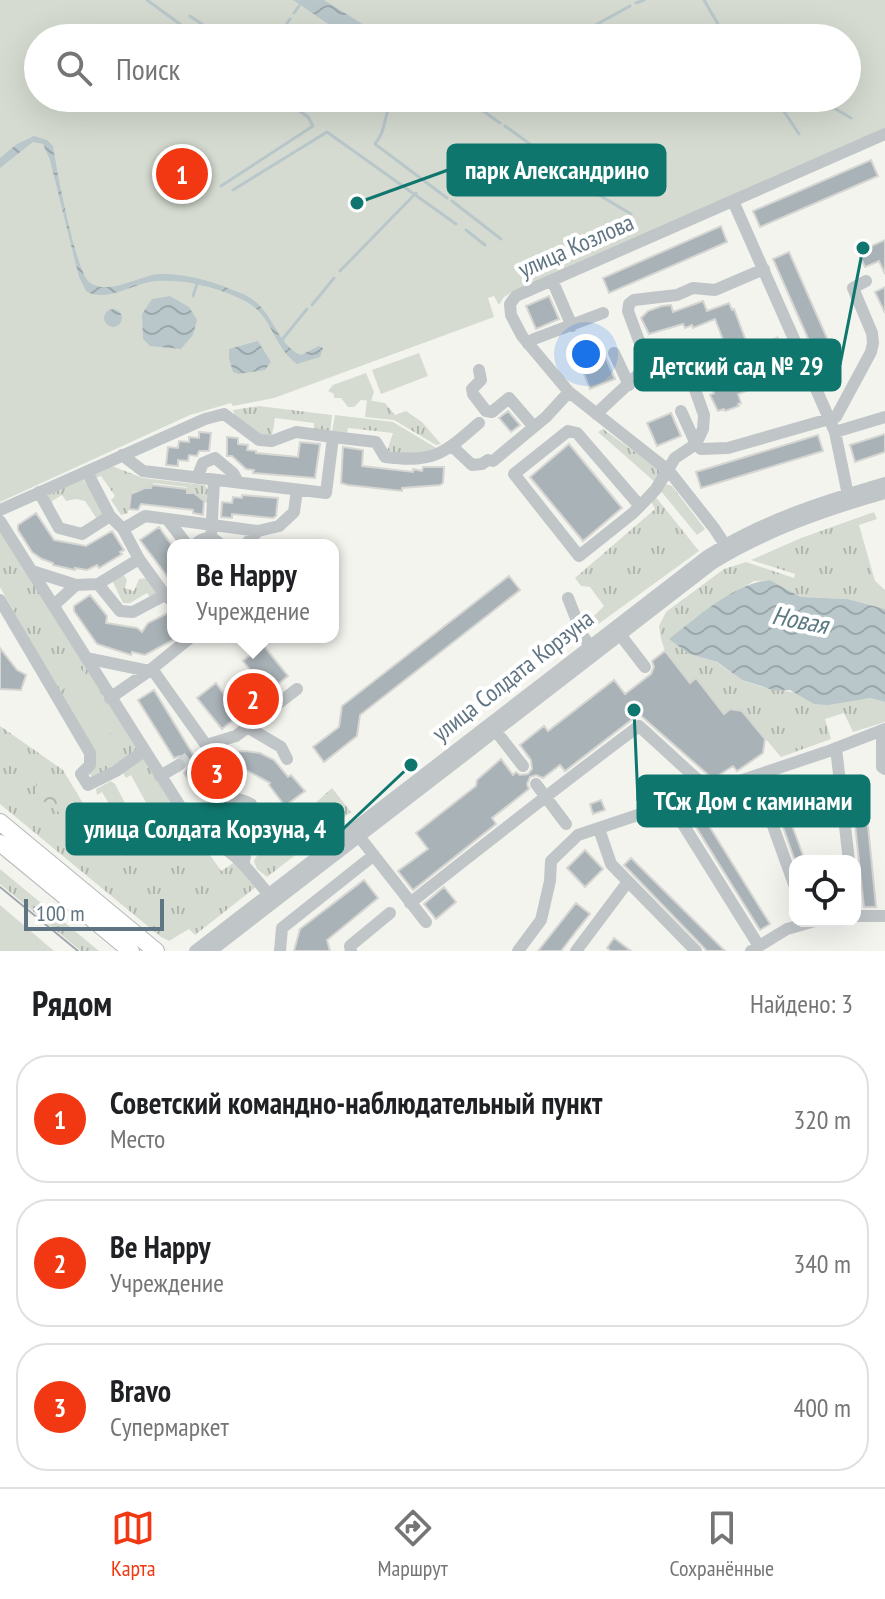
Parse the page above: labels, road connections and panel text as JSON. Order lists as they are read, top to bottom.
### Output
{
  "streets": {
    "street": ["улица Козлова", "улица Солдата Корзуна"]
  },
  "crossings": [
    ["улица Козлова", "улица Солдата Корзуна"]
  ],
  "water": ["Новая"],
  "places": [
    "парк Александрино",
    "Детский сад № 29",
    "ТСж Дом с каминами",
    "улица Солдата Корзуна, 4"
  ],
  "scale_bar": "100 m",
  "page": {
    "search": "Поиск",
    "pins": ["1", "2", "3"],
    "popup": ["Be Happy", "Учреждение"],
    "scale": "100 m",
    "heading": ["Рядом", "Найдено: 3"],
    "list": [
      {
        "mark": "1",
        "name": "Советский командно-наблюдательный пункт",
        "note": "Место",
        "value": "320 m"
      },
      {
        "mark": "2",
        "name": "Be Happy",
        "note": "Учреждение",
        "value": "340 m"
      },
      {
        "mark": "3",
        "name": "Bravo",
        "note": "Супермаркет",
        "value": "400 m"
      }
    ],
    "nav": ["Карта", "Маршрут", "Сохранённые"]
  }
}
